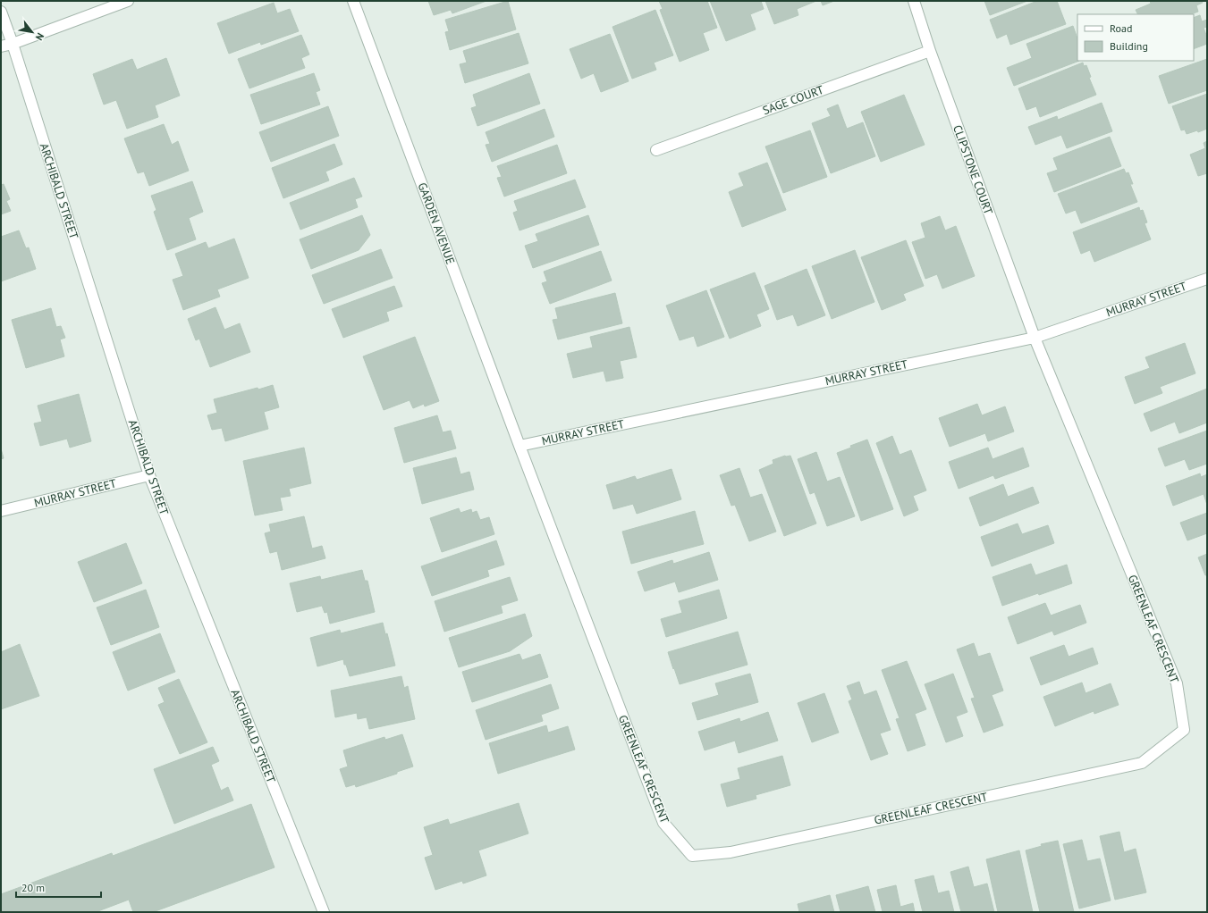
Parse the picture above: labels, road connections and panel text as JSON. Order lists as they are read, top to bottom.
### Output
{
  "streets": {
    "street": [
      "SAGE COURT",
      "CLIPSTONE COURT",
      "ARCHIBALD STREET",
      "GARDEN AVENUE",
      "MURRAY STREET",
      "GREENLEAF CRESCENT"
    ]
  },
  "crossings": [
    ["SAGE COURT", "CLIPSTONE COURT"],
    ["CLIPSTONE COURT", "MURRAY STREET"],
    ["CLIPSTONE COURT", "GREENLEAF CRESCENT"],
    ["ARCHIBALD STREET", "MURRAY STREET"],
    ["GARDEN AVENUE", "MURRAY STREET"],
    ["GARDEN AVENUE", "GREENLEAF CRESCENT"],
    ["MURRAY STREET", "GREENLEAF CRESCENT"]
  ],
  "legend": ["Road", "Building"],
  "scale_bar": "20 m",
  "north": "bottom right"
}
